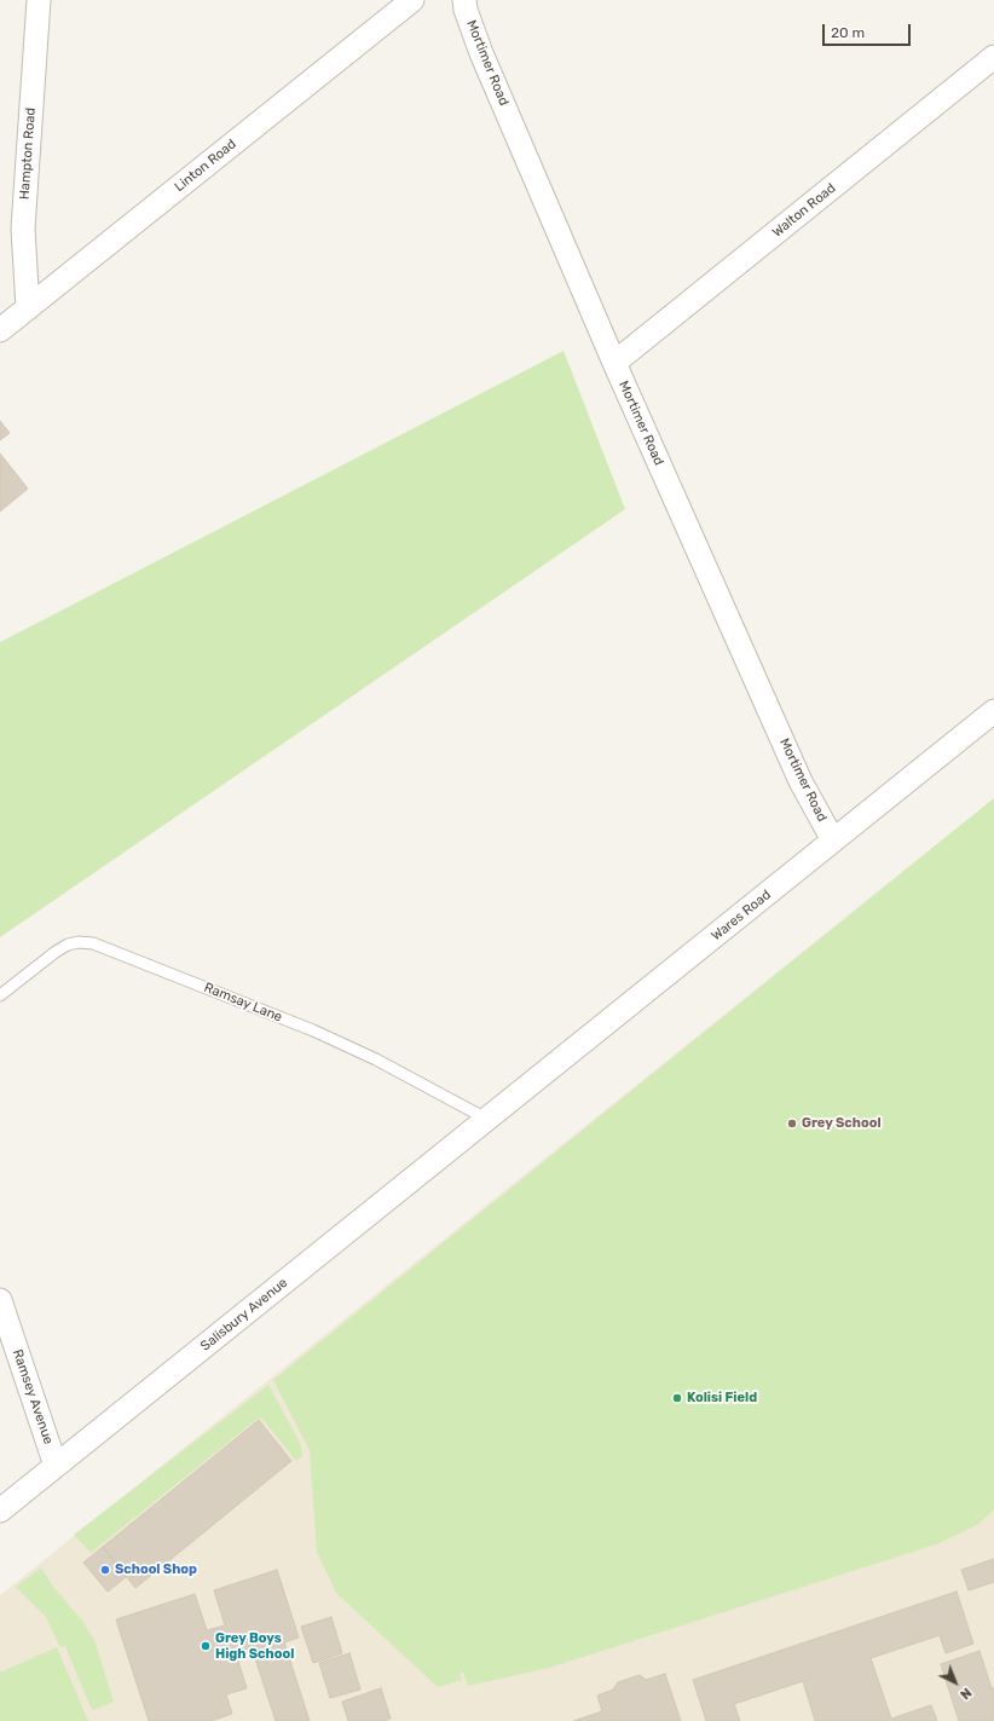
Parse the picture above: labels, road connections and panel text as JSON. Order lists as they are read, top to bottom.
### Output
{
  "streets": {
    "street": [
      "Mortimer Road",
      "Hampton Road",
      "Linton Road",
      "Walton Road",
      "Wares Road",
      "Salisbury Avenue",
      "Ramsey Avenue"
    ],
    "lane": ["Ramsay Lane"]
  },
  "crossings": [
    ["Mortimer Road", "Walton Road"],
    ["Mortimer Road", "Wares Road"],
    ["Hampton Road", "Linton Road"],
    ["Wares Road", "Ramsay Lane"],
    ["Wares Road", "Salisbury Avenue"],
    ["Ramsay Lane", "Salisbury Avenue"],
    ["Salisbury Avenue", "Ramsey Avenue"]
  ],
  "places": [
    "Grey School",
    "Kolisi Field",
    "School Shop",
    "Grey Boys High School"
  ],
  "scale_bar": "20 m",
  "north": "bottom right"
}
